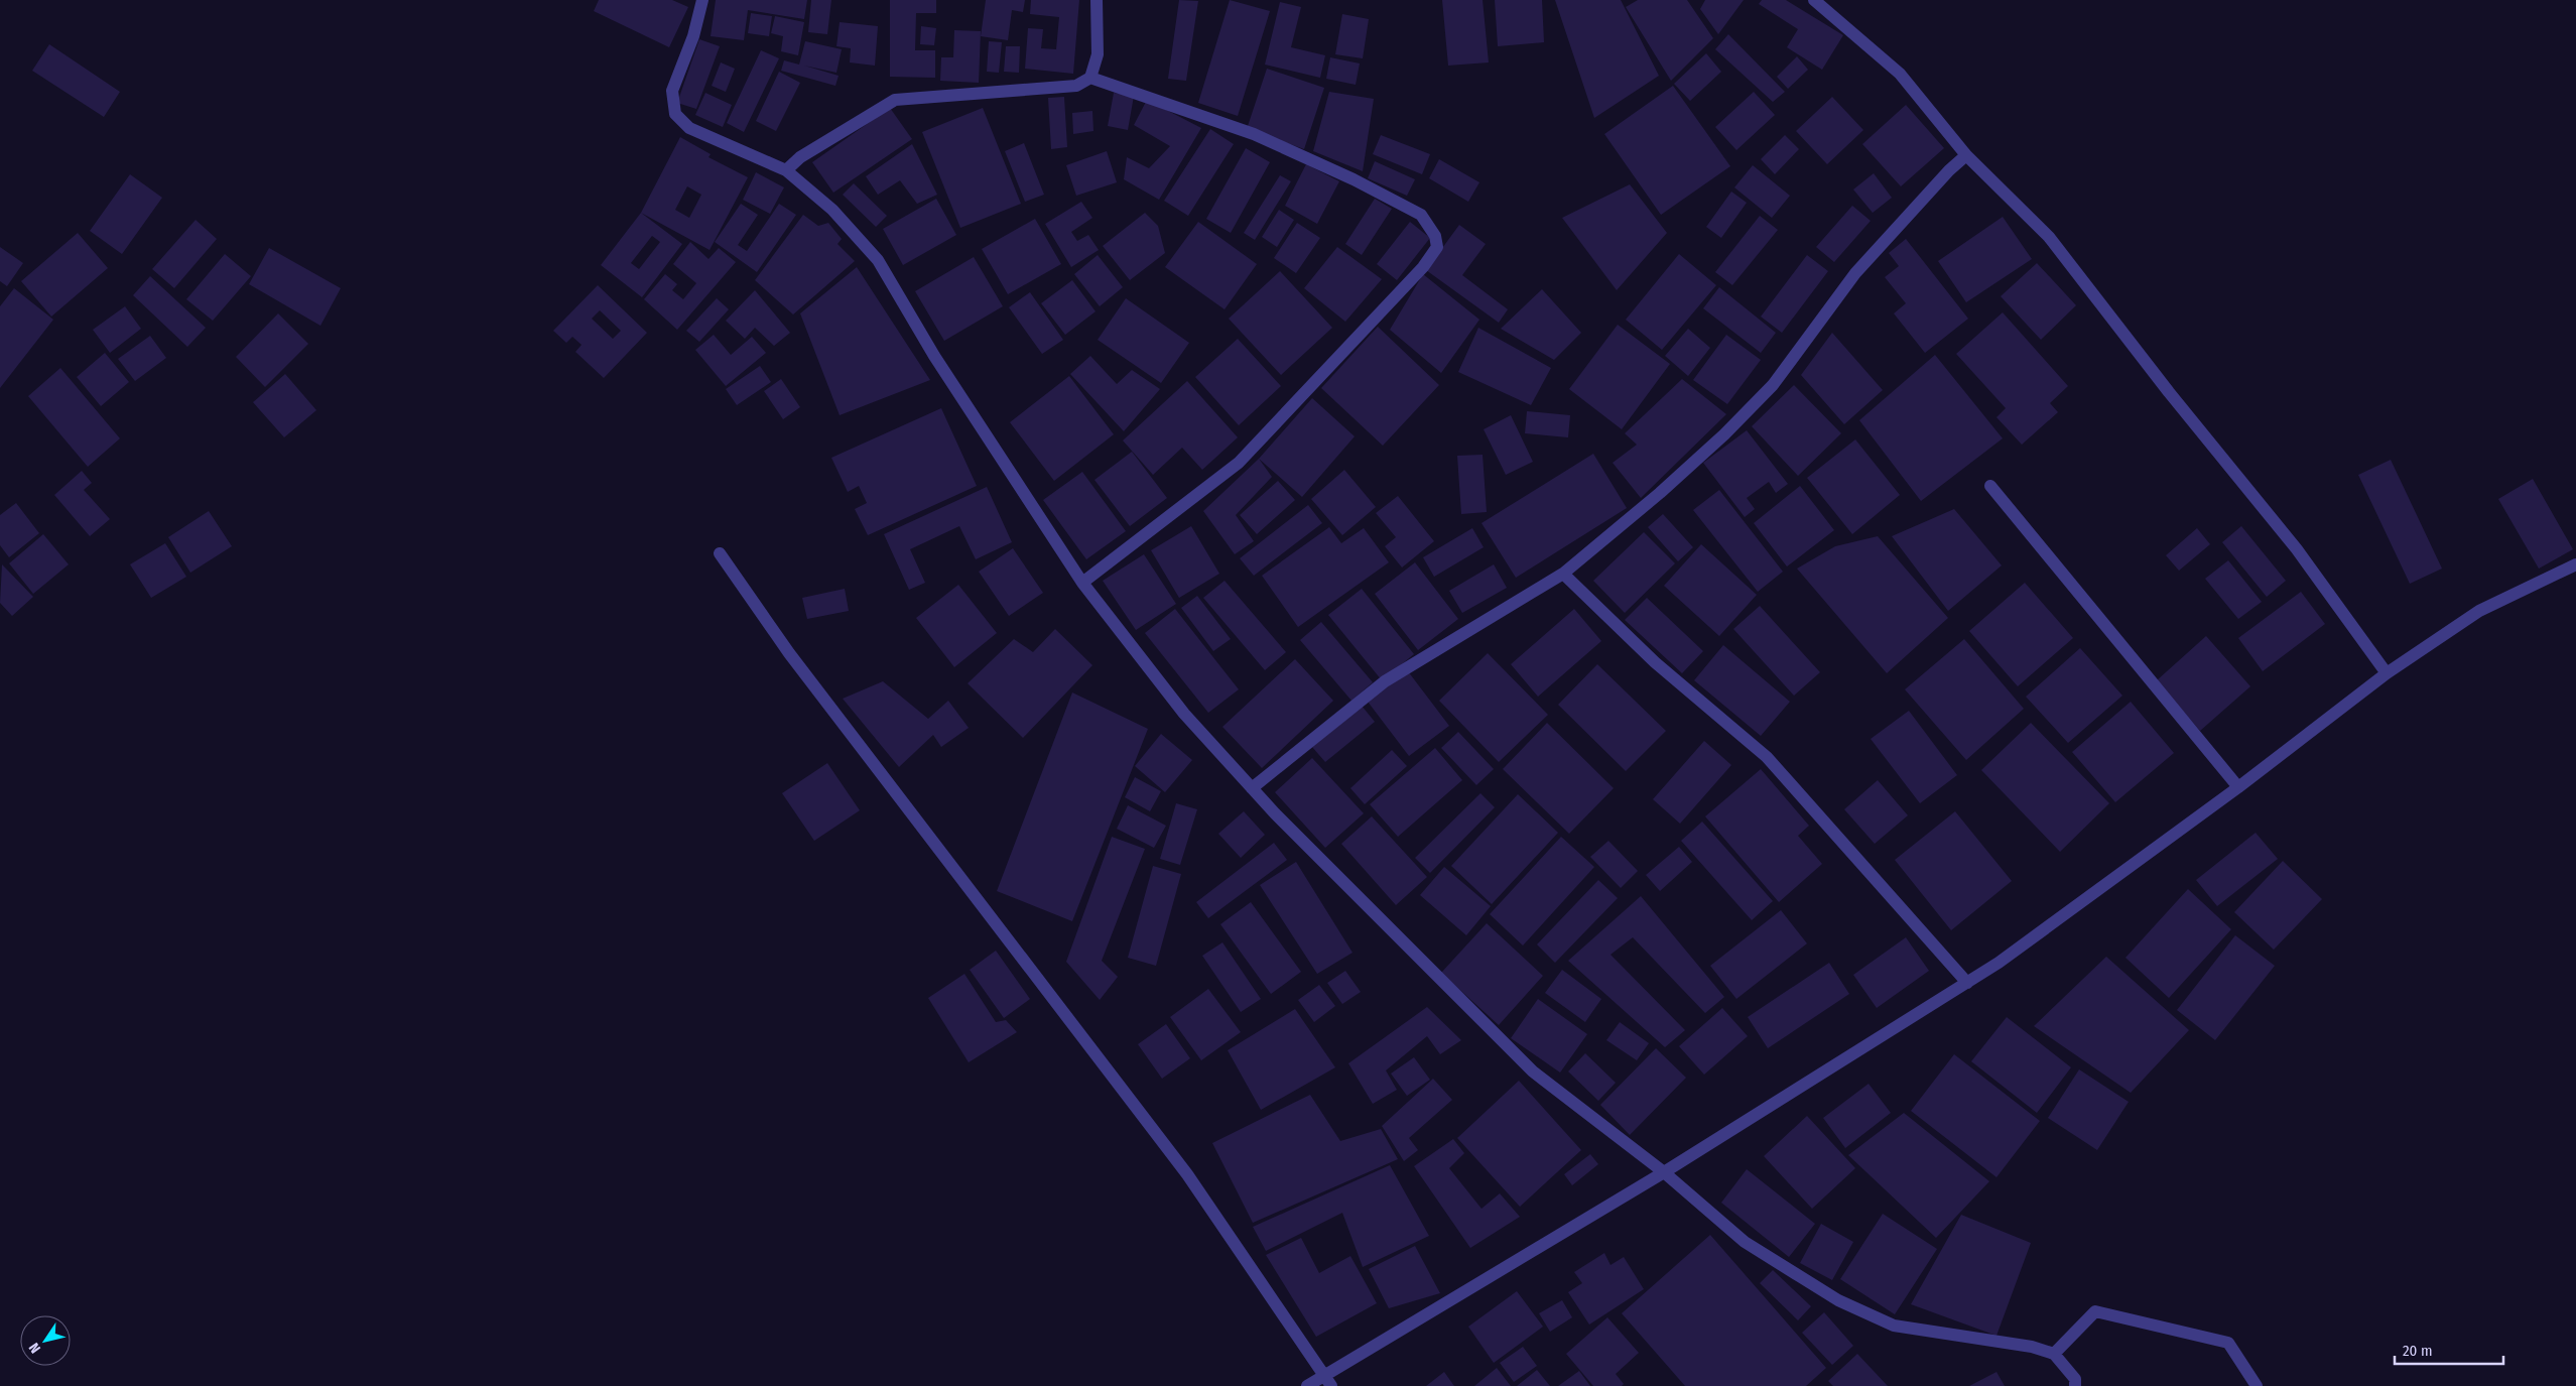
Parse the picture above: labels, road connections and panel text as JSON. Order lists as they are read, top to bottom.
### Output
{
  "scale_bar": "20 m",
  "north": "bottom left"
}
